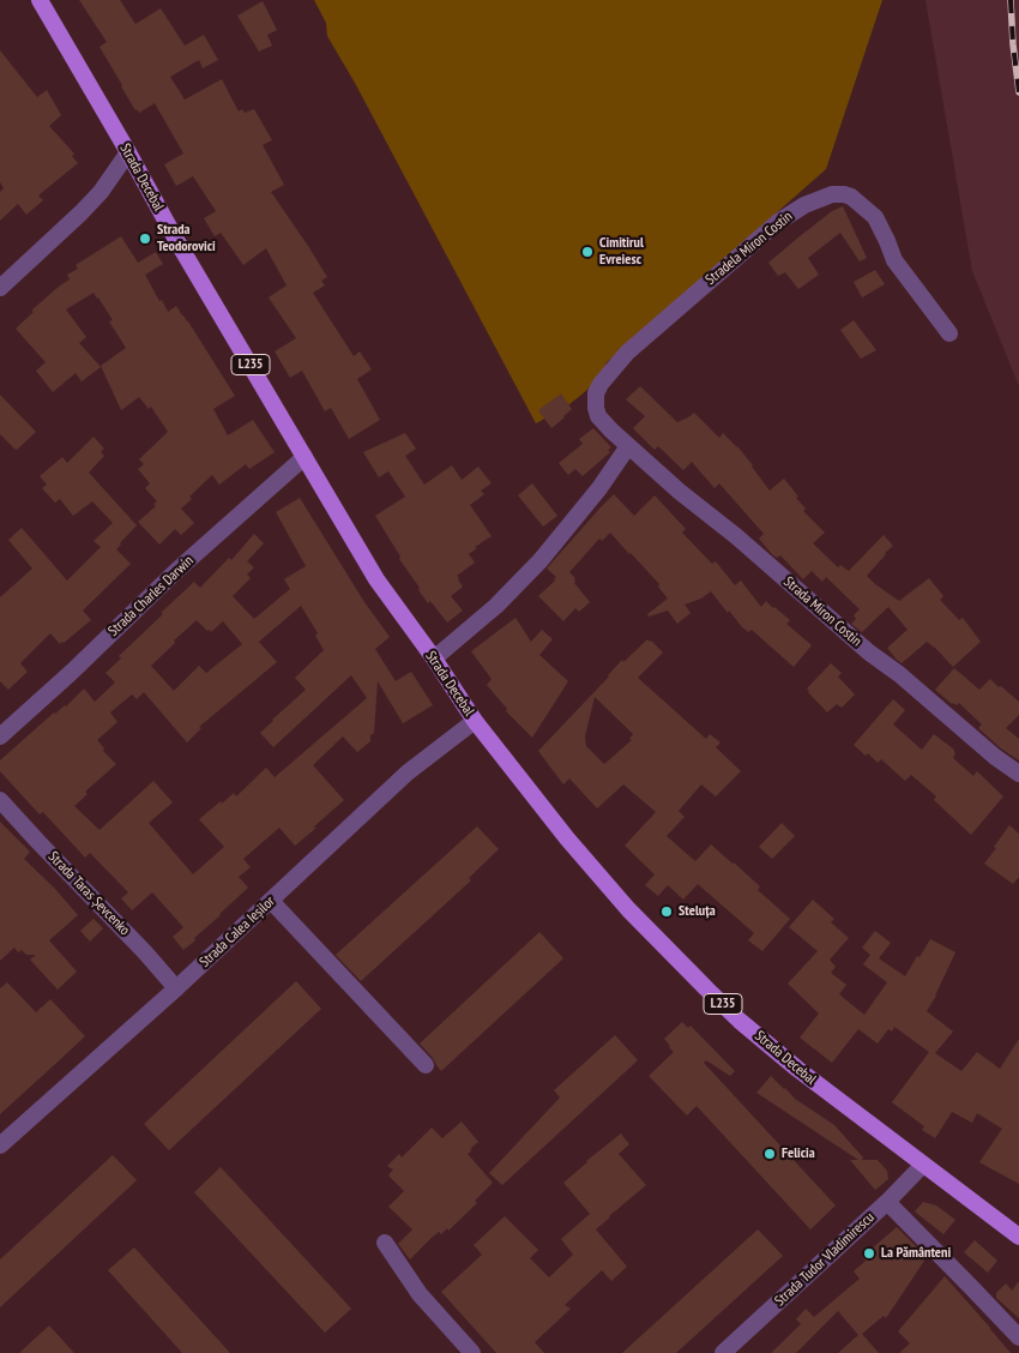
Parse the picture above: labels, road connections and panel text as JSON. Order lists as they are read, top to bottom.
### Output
{
  "streets": {
    "main road": ["Strada Decebal", "L235"],
    "street": [
      "Stradela Miron Costin",
      "Strada Charles Darwin",
      "Strada Miron Costin",
      "Strada Taras Șevcenko",
      "Strada Calea Ieșilor",
      "Strada Tudor Vladimirescu"
    ]
  },
  "crossings": [
    ["Strada Decebal", "Strada Charles Darwin"],
    ["Strada Decebal", "Strada Calea Ieșilor"],
    ["Strada Decebal", "Strada Tudor Vladimirescu"],
    ["Stradela Miron Costin", "Strada Miron Costin"],
    ["Strada Taras Șevcenko", "Strada Calea Ieșilor"]
  ],
  "places": [
    "Strada Teodorovici",
    "Cimitirul Evreiesc",
    "Steluța",
    "Felicia",
    "La Pământeni"
  ]
}
